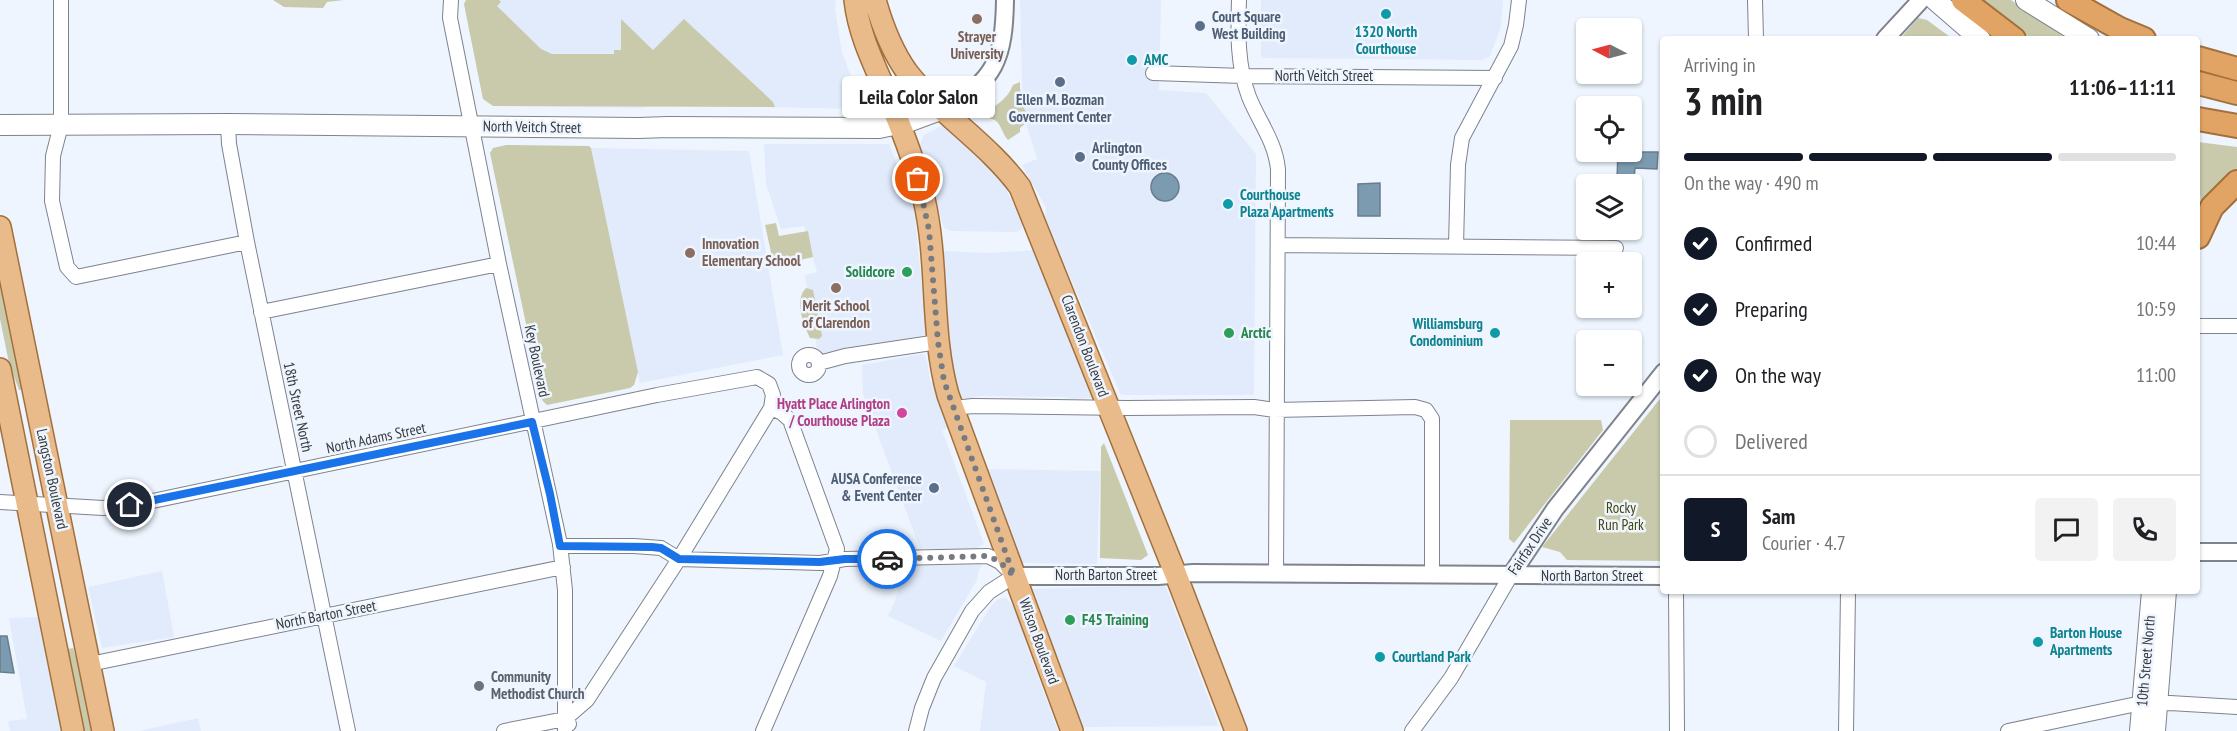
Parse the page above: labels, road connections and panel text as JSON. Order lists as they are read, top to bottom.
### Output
{
  "streets": {
    "main road": [
      "North Veitch Street",
      "Clarendon Boulevard",
      "Langston Boulevard",
      "Wilson Boulevard",
      "10th Street North"
    ],
    "street": [
      "Key Boulevard",
      "18th Street North",
      "North Adams Street",
      "Fairfax Drive",
      "North Barton Street"
    ]
  },
  "crossings": [
    ["North Veitch Street", "Clarendon Boulevard"],
    ["North Veitch Street", "Key Boulevard"],
    ["North Veitch Street", "18th Street North"],
    ["North Veitch Street", "Wilson Boulevard"],
    ["Clarendon Boulevard", "North Barton Street"],
    ["Key Boulevard", "North Adams Street"],
    ["Key Boulevard", "North Barton Street"],
    ["18th Street North", "North Adams Street"],
    ["18th Street North", "North Barton Street"],
    ["North Adams Street", "Langston Boulevard"],
    ["Langston Boulevard", "North Barton Street"],
    ["Fairfax Drive", "North Barton Street"],
    ["North Barton Street", "Wilson Boulevard"]
  ],
  "parks": ["Rocky Run Park"],
  "places": [
    "1320 North Courthouse",
    "Strayer University",
    "Court Square West Building",
    "AMC",
    "Ellen M. Bozman Government Center",
    "Arlington County Offices",
    "Leila Color Salon",
    "Courthouse Plaza Apartments",
    "Innovation Elementary School",
    "Solidcore",
    "Merit School of Clarendon",
    "Arctic",
    "Williamsburg Condominium",
    "Hyatt Place Arlington / Courthouse Plaza",
    "AUSA Conference & Event Center",
    "F45 Training",
    "Barton House Apartments",
    "Courtland Park",
    "Community Methodist Church"
  ],
  "north": "left",
  "page": {
    "map_buttons": ["+", "−"],
    "heading": ["3 min", "Arriving in", "11:06–11:11"],
    "panel": ["Sam", "Courier · 4.7"],
    "bubble": "Leila Color Salon",
    "bar": "On the way · 490 m",
    "list": [
      ["Confirmed", "10:44"],
      ["Preparing", "10:59"],
      ["On the way", "11:00"],
      "Delivered"
    ],
    "round": "S"
  }
}
